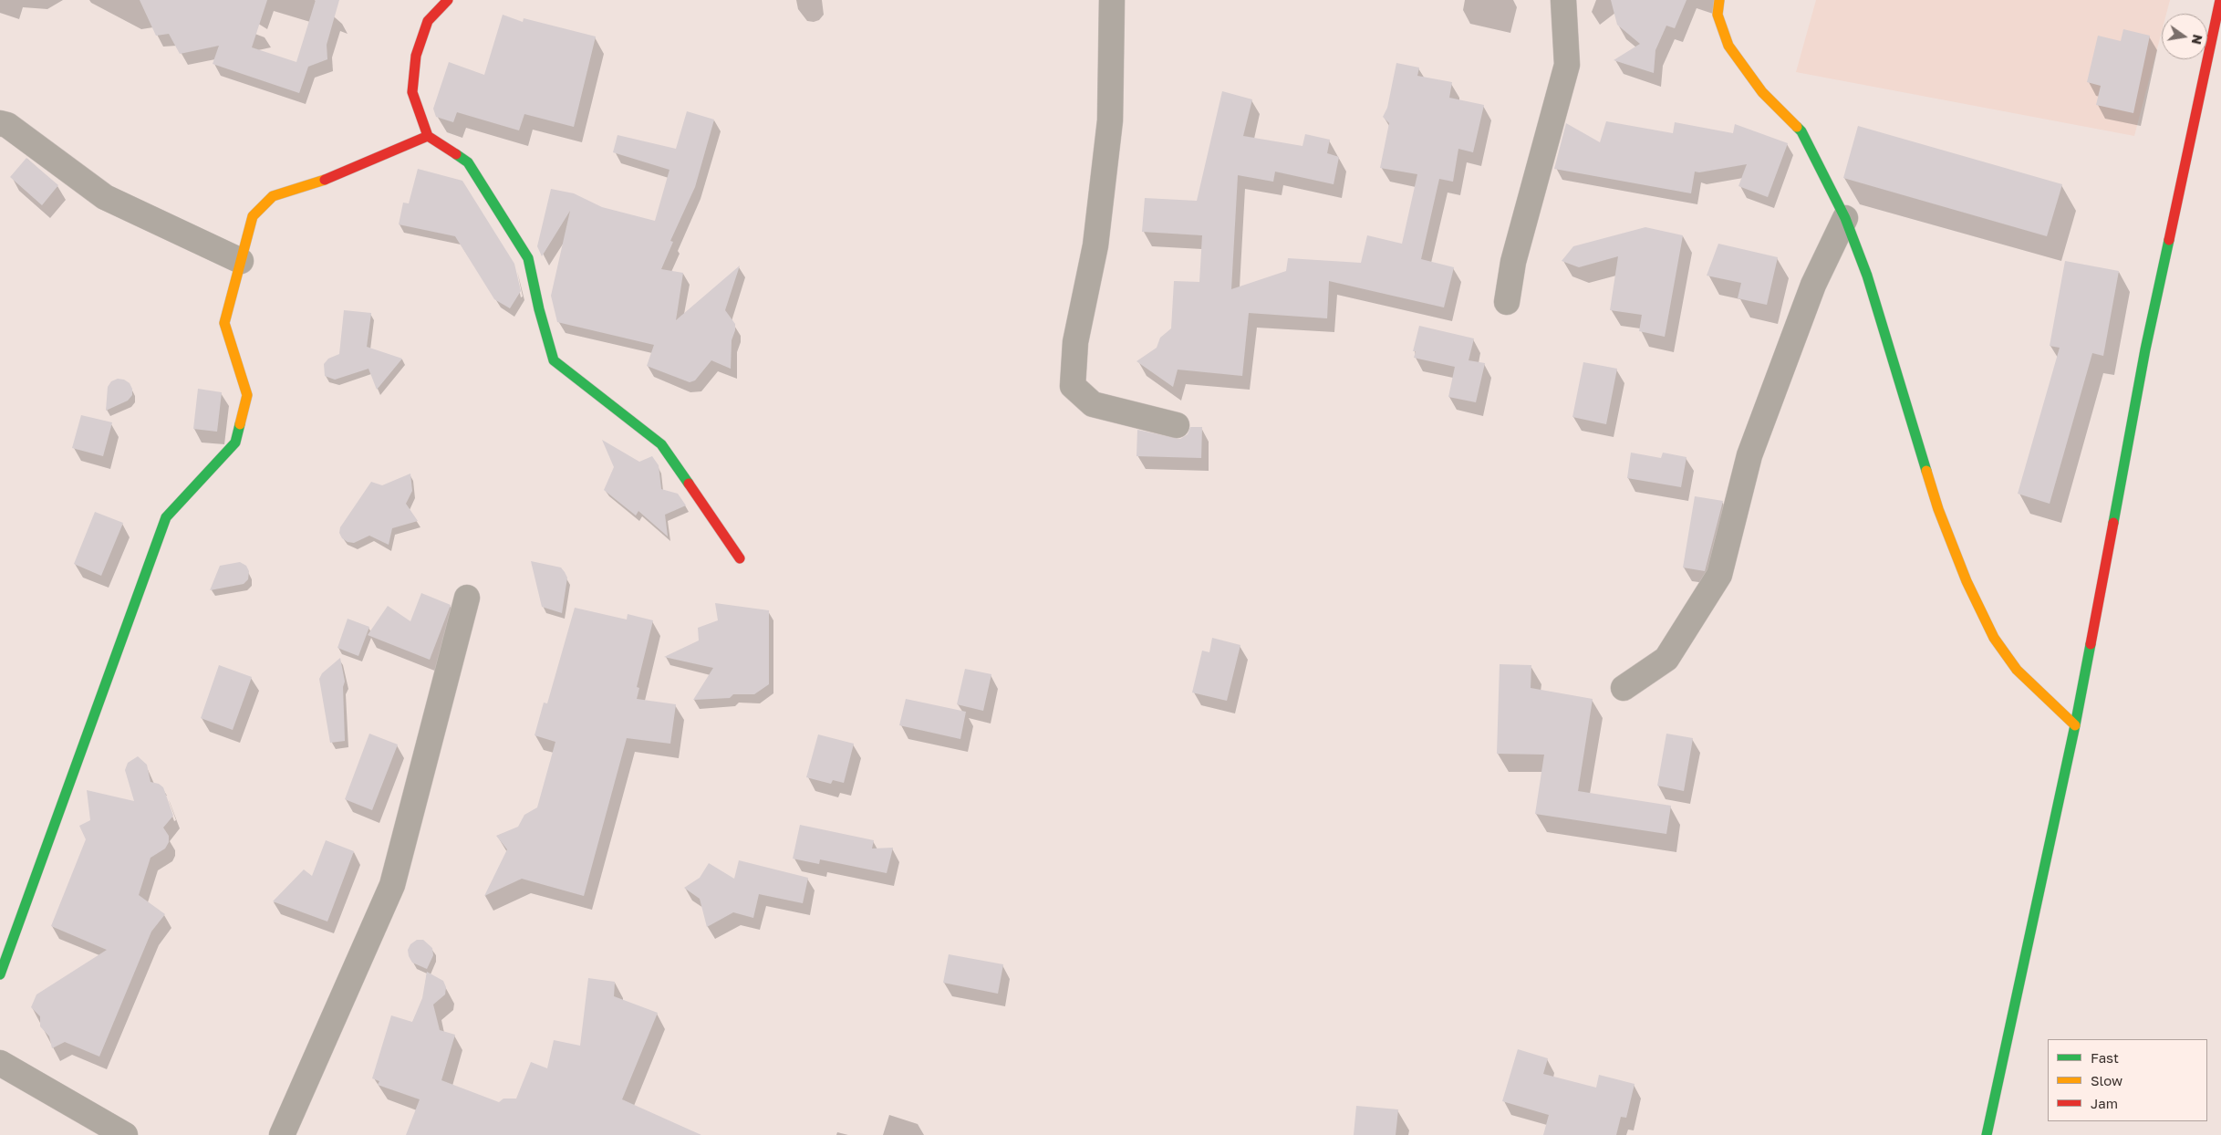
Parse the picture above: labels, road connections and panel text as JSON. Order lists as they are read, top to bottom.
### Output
{
  "legend": ["Fast", "Slow", "Jam"],
  "north": "right"
}
